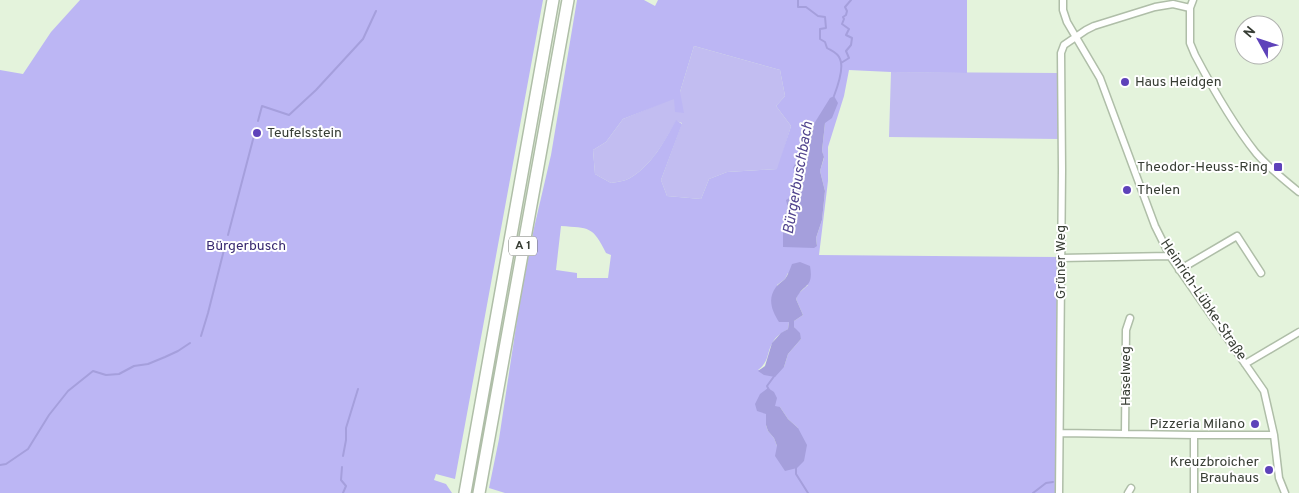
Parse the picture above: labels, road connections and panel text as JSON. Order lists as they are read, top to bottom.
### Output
{
  "streets": {
    "highway": ["A 1"],
    "street": ["Grüner Weg", "Heinrich-Lübke-Straße", "Haselweg"]
  },
  "crossings": [
    ["Grüner Weg", "Heinrich-Lübke-Straße"]
  ],
  "water": ["Bürgerbuschbach"],
  "parks": ["Bürgerbusch"],
  "places": {
    "other": [
      "Haus Heidgen",
      "Teufelsstein",
      "Thelen",
      "Pizzeria Milano",
      "Kreuzbroicher Brauhaus"
    ],
    "transit": ["Theodor-Heuss-Ring"]
  },
  "north": "top left"
}
